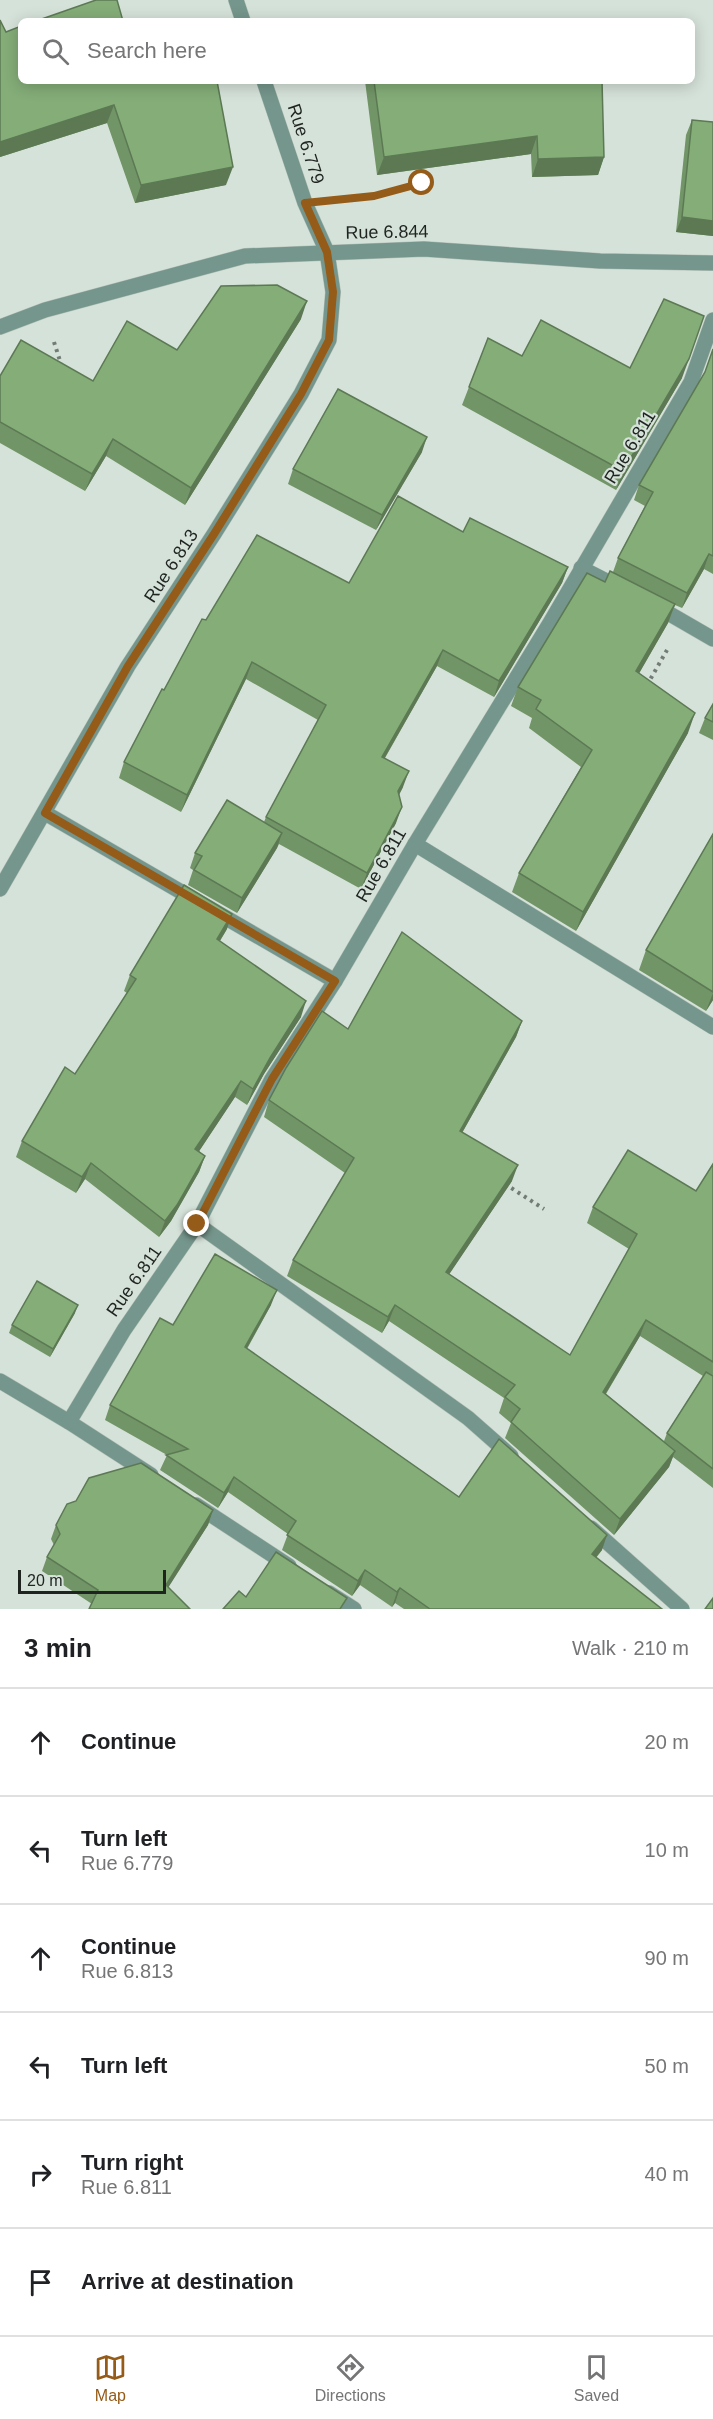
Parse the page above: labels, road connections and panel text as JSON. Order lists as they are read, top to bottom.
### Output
{
  "streets": {
    "street": [
      "Rue 6.779",
      "Rue 6.844",
      "Rue 6.811",
      "Rue 6.813"
    ]
  },
  "crossings": [
    ["Rue 6.779", "Rue 6.844"],
    ["Rue 6.779", "Rue 6.813"],
    ["Rue 6.844", "Rue 6.813"]
  ],
  "scale_bar": "20 m",
  "page": {
    "search": "Search here",
    "scale": "20 m",
    "heading": ["3 min", "Walk · 210 m"],
    "list": [
      ["Continue", "20 m"],
      ["Turn left", "Rue 6.779", "10 m"],
      ["Continue", "Rue 6.813", "90 m"],
      ["Turn left", "50 m"],
      ["Turn right", "Rue 6.811", "40 m"],
      "Arrive at destination"
    ],
    "nav": ["Map", "Directions", "Saved"]
  }
}
